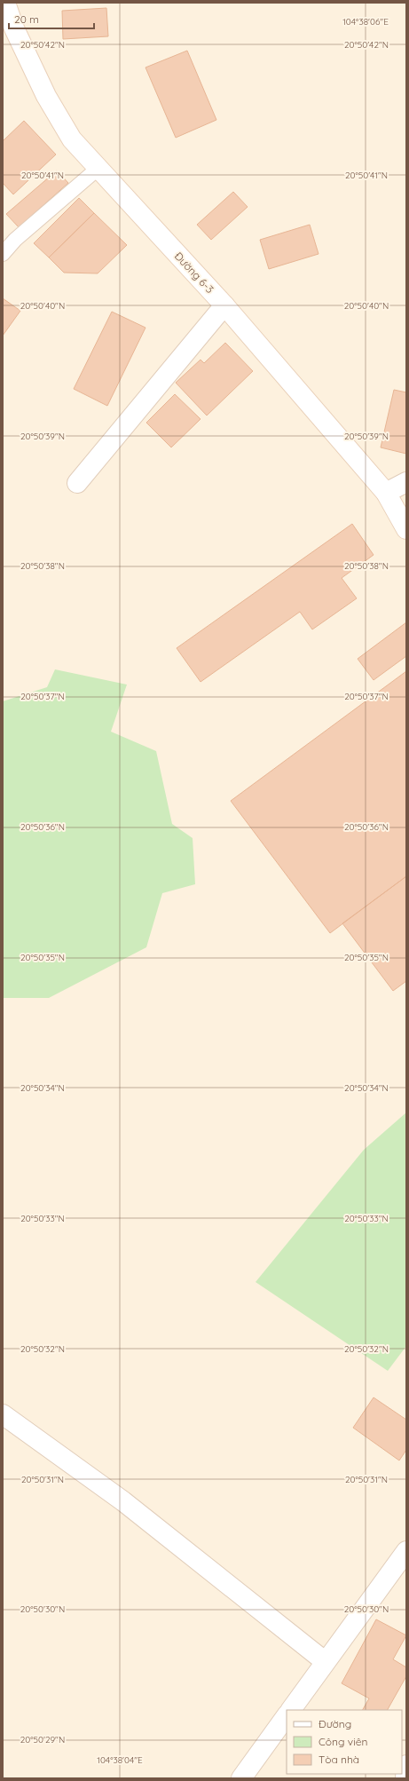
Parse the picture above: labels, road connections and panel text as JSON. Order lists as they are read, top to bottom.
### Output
{
  "streets": {
    "street": ["Đường 6-3"]
  },
  "legend": ["Đường", "Công viên", "Tòa nhà"],
  "scale_bar": "20 m",
  "coordinates": [
    "104°38'06\"E",
    "20°50'42\"N",
    "20°50'41\"N",
    "20°50'40\"N",
    "20°50'39\"N",
    "20°50'38\"N",
    "20°50'37\"N",
    "20°50'36\"N",
    "20°50'35\"N",
    "20°50'34\"N",
    "20°50'33\"N",
    "20°50'32\"N",
    "20°50'31\"N",
    "20°50'30\"N",
    "20°50'29\"N",
    "104°38'04\"E"
  ]
}
